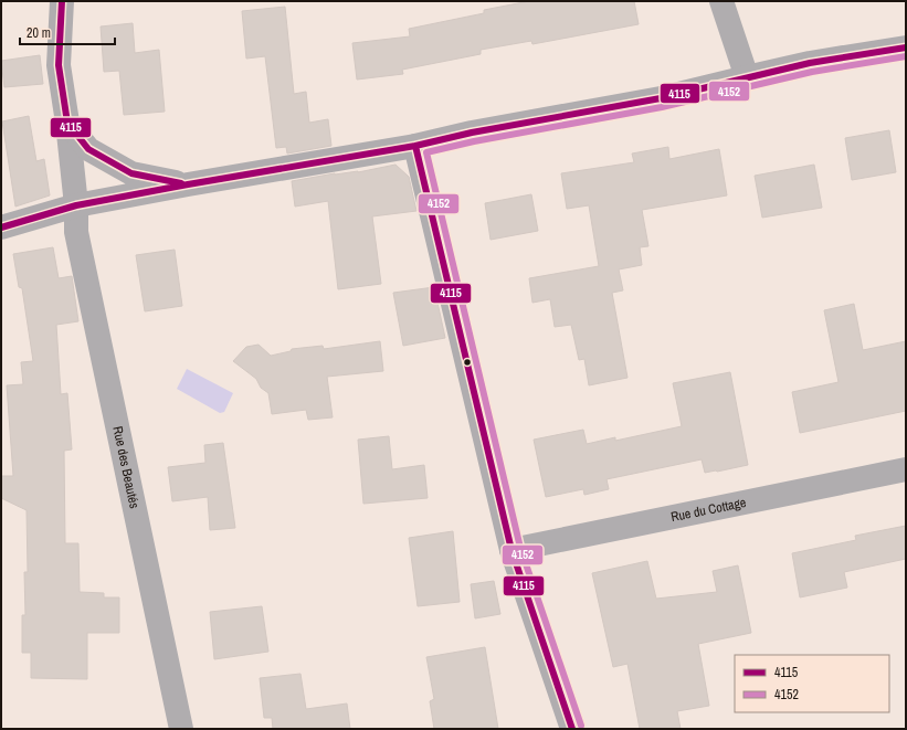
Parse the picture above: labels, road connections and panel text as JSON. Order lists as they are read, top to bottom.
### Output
{
  "streets": {
    "street": ["Rue des Beautés", "Rue du Cottage"]
  },
  "lines": ["transit line 4115", "transit line 4152"],
  "legend": ["4115", "4152"],
  "scale_bar": "20 m"
}
